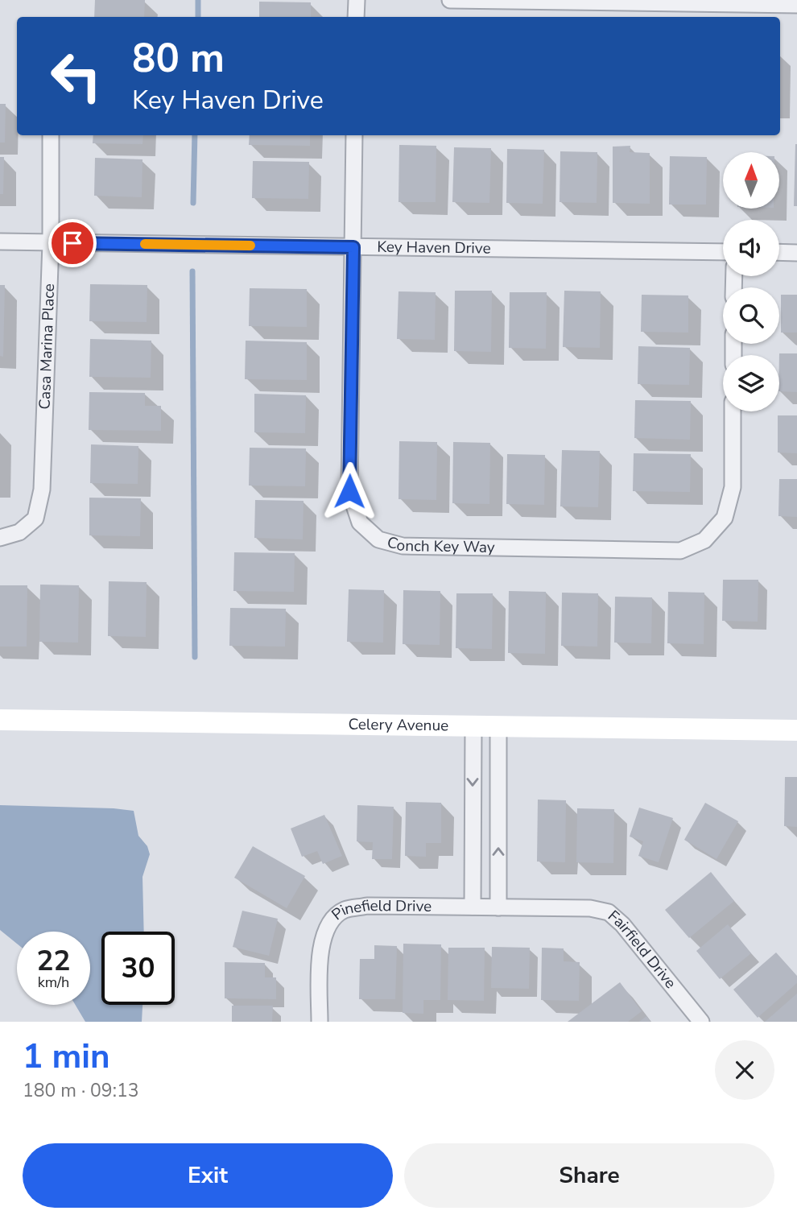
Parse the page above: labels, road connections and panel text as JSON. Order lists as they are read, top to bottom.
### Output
{
  "streets": {
    "main road": ["Celery Avenue"],
    "street": [
      "Key Haven Drive",
      "Casa Marina Place",
      "Conch Key Way",
      "Pinefield Drive",
      "Fairfield Drive"
    ]
  },
  "crossings": [
    ["Key Haven Drive", "Casa Marina Place"],
    ["Key Haven Drive", "Conch Key Way"],
    ["Pinefield Drive", "Fairfield Drive"]
  ],
  "north": "top",
  "page": {
    "turn": ["80 m", "Key Haven Drive"],
    "speed": "22 km/h",
    "limit": "30",
    "heading": ["1 min", "180 m · 09:13"],
    "buttons": ["Exit", "Share"]
  }
}
